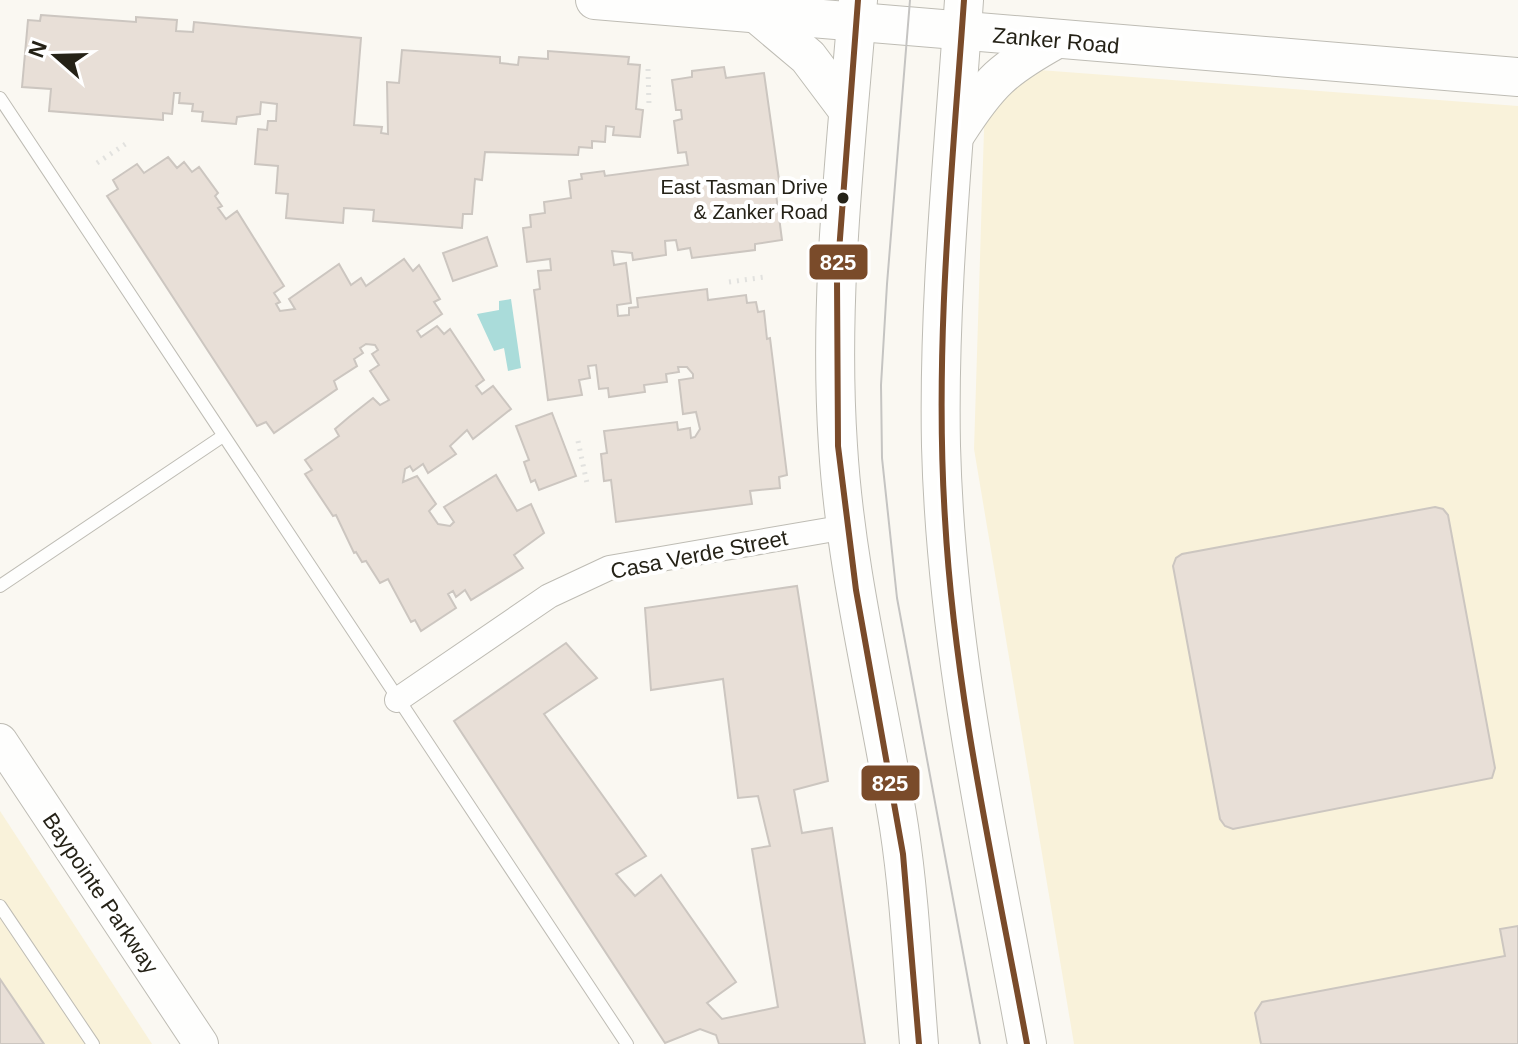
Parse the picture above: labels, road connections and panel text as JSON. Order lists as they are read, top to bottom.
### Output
{
  "streets": {
    "main road": ["Zanker Road", "Baypointe Parkway"],
    "street": ["Casa Verde Street"]
  },
  "places": ["East Tasman Drive & Zanker Road"],
  "lines": ["transit line 825"],
  "north": "left"
}
